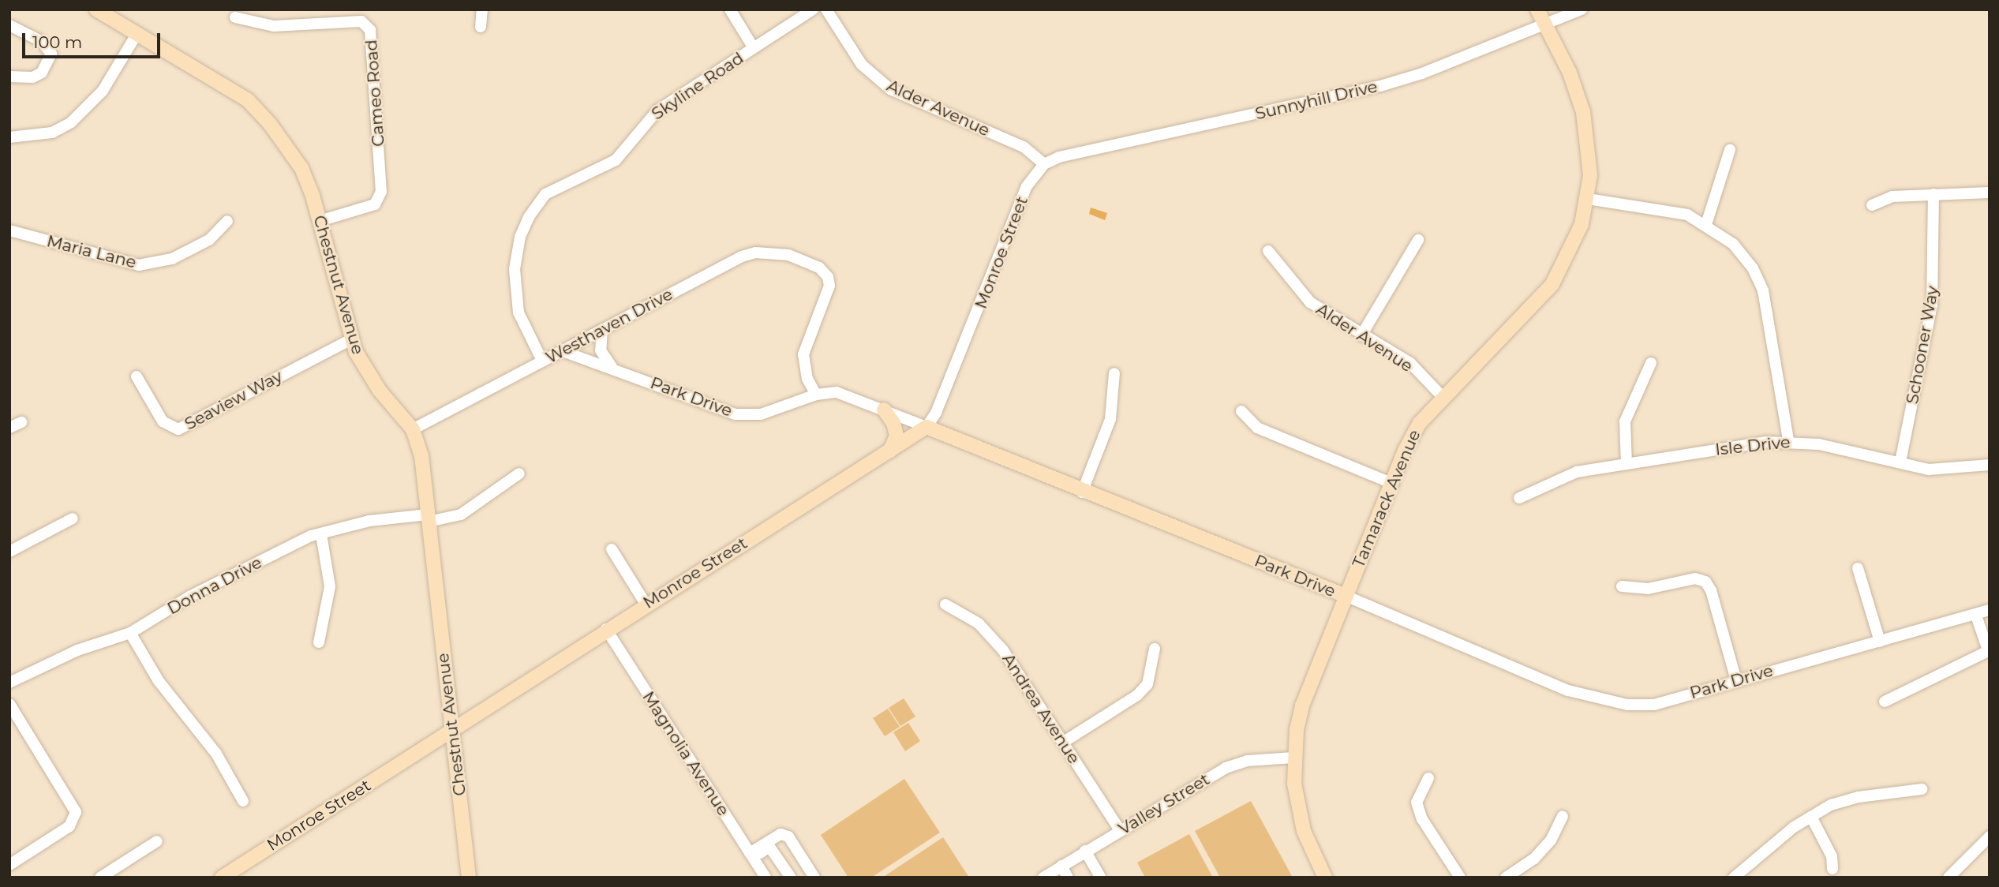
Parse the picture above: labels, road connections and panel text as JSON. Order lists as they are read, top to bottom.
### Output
{
  "streets": {
    "main road": [
      "Monroe Street",
      "Chestnut Avenue",
      "Park Drive",
      "Tamarack Avenue"
    ],
    "street": [
      "Skyline Road",
      "Cameo Road",
      "Sunnyhill Drive",
      "Alder Avenue",
      "Maria Lane",
      "Westhaven Drive",
      "Schooner Way",
      "Seaview Way",
      "Isle Drive",
      "Donna Drive",
      "Andrea Avenue",
      "Magnolia Avenue",
      "Valley Street"
    ]
  },
  "crossings": [
    ["Skyline Road", "Westhaven Drive"],
    ["Cameo Road", "Chestnut Avenue"],
    ["Sunnyhill Drive", "Alder Avenue"],
    ["Sunnyhill Drive", "Monroe Street"],
    ["Sunnyhill Drive", "Tamarack Avenue"],
    ["Alder Avenue", "Monroe Street"],
    ["Alder Avenue", "Tamarack Avenue"],
    ["Monroe Street", "Chestnut Avenue"],
    ["Monroe Street", "Park Drive"],
    ["Monroe Street", "Magnolia Avenue"],
    ["Chestnut Avenue", "Westhaven Drive"],
    ["Chestnut Avenue", "Seaview Way"],
    ["Chestnut Avenue", "Donna Drive"],
    ["Westhaven Drive", "Park Drive"],
    ["Schooner Way", "Isle Drive"],
    ["Park Drive", "Tamarack Avenue"],
    ["Tamarack Avenue", "Valley Street"],
    ["Andrea Avenue", "Valley Street"]
  ],
  "scale_bar": "100 m"
}
